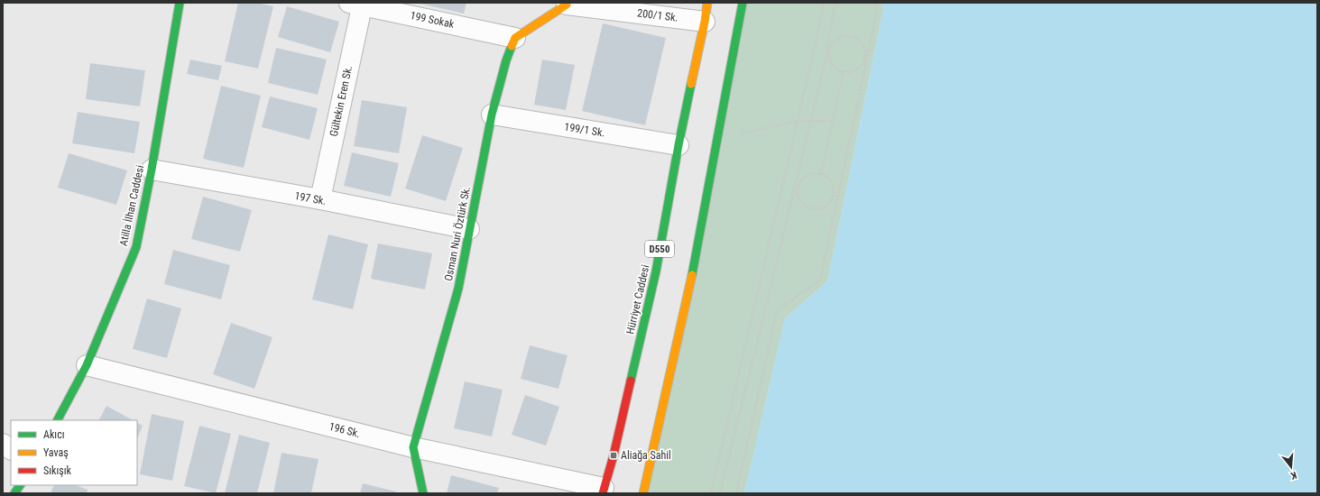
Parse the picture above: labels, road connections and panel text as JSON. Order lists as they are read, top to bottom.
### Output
{
  "streets": {
    "main road": [
      "Atilla İlhan Caddesi",
      "Osman Nuri Öztürk Sk.",
      "D550",
      "Hürriyet Caddesi"
    ],
    "street": [
      "200/1 Sk.",
      "199 Sokak",
      "Gültekin Eren Sk.",
      "199/1 Sk.",
      "197 Sk.",
      "196 Sk."
    ]
  },
  "crossings": [
    ["200/1 Sk.", "Hürriyet Caddesi"],
    ["199 Sokak", "Gültekin Eren Sk."],
    ["199 Sokak", "Osman Nuri Öztürk Sk."],
    ["Gültekin Eren Sk.", "197 Sk."],
    ["199/1 Sk.", "Osman Nuri Öztürk Sk."],
    ["199/1 Sk.", "Hürriyet Caddesi"],
    ["197 Sk.", "Atilla İlhan Caddesi"],
    ["197 Sk.", "Osman Nuri Öztürk Sk."],
    ["Atilla İlhan Caddesi", "196 Sk."],
    ["Osman Nuri Öztürk Sk.", "196 Sk."],
    ["Hürriyet Caddesi", "196 Sk."]
  ],
  "places": {
    "transit": ["Aliağa Sahil"]
  },
  "legend": ["Akıcı", "Yavaş", "Sıkışık"],
  "north": "bottom"
}
